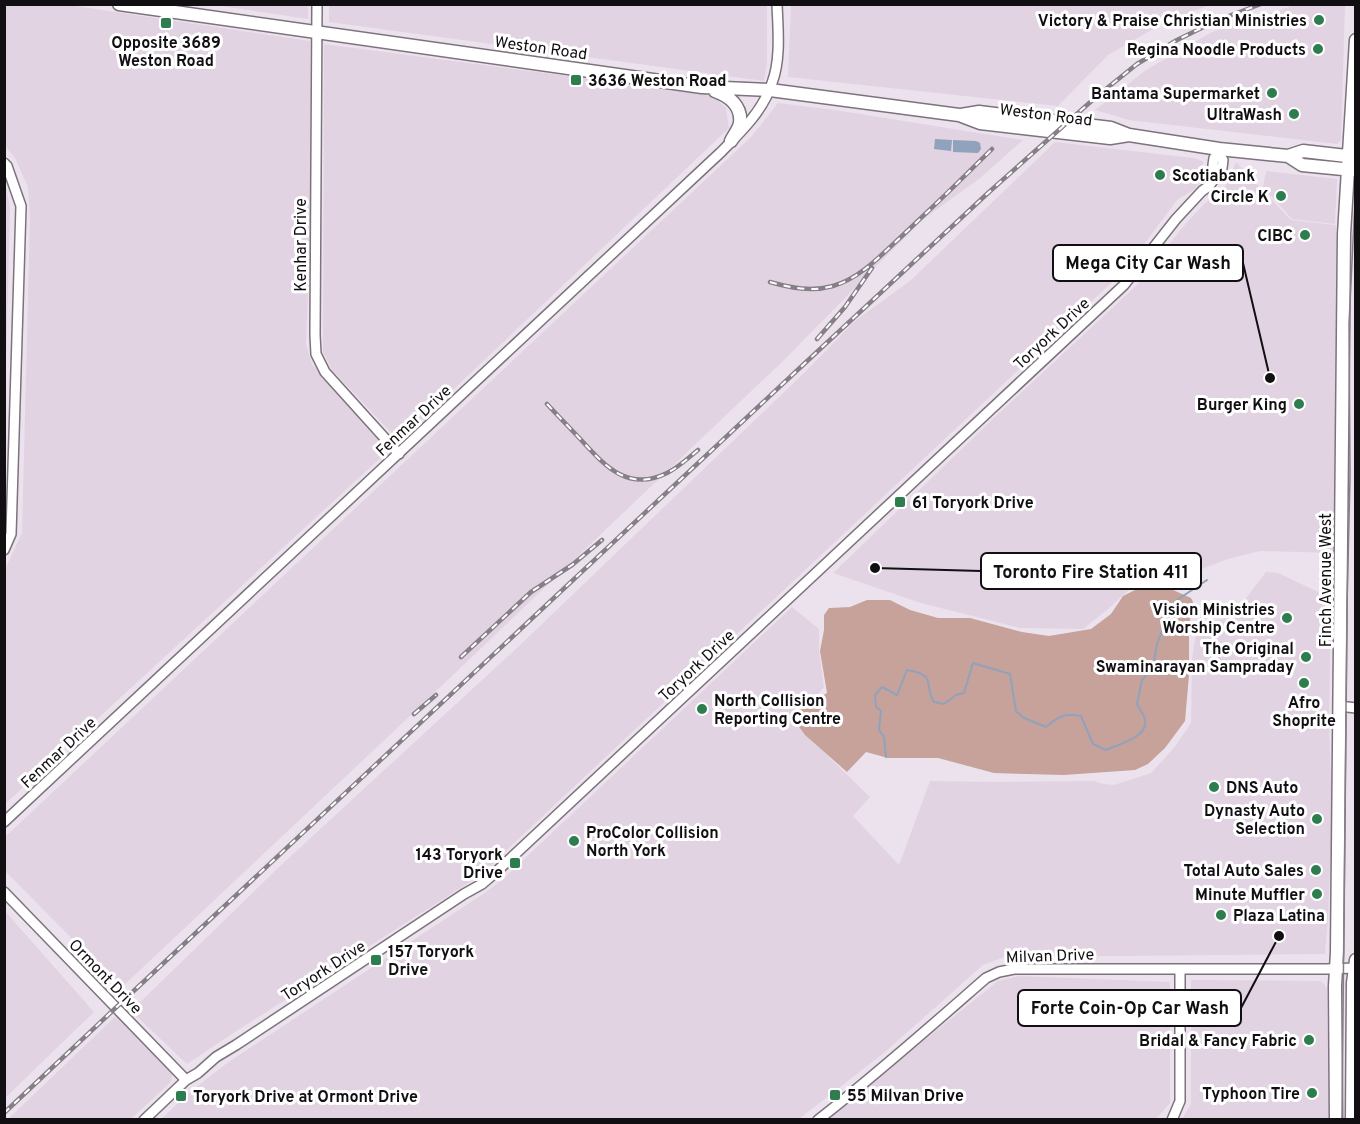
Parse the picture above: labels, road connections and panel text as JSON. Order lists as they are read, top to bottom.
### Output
{
  "streets": {
    "main road": ["Weston Road", "Finch Avenue West"],
    "street": [
      "Kenhar Drive",
      "Toryork Drive",
      "Fenmar Drive",
      "Milvan Drive",
      "Ormont Drive"
    ]
  },
  "crossings": [
    ["Weston Road", "Kenhar Drive"],
    ["Weston Road", "Toryork Drive"],
    ["Weston Road", "Fenmar Drive"],
    ["Weston Road", "Finch Avenue West"],
    ["Kenhar Drive", "Fenmar Drive"],
    ["Toryork Drive", "Ormont Drive"],
    ["Finch Avenue West", "Milvan Drive"]
  ],
  "places": {
    "other": [
      "Victory & Praise Christian Ministries",
      "Regina Noodle Products",
      "Bantama Supermarket",
      "UltraWash",
      "Scotiabank",
      "Circle K",
      "CIBC",
      "Mega City Car Wash",
      "Burger King",
      "Toronto Fire Station 411",
      "Vision Ministries Worship Centre",
      "The Original Swaminarayan Sampraday",
      "Afro Shoprite",
      "North Collision Reporting Centre",
      "DNS Auto",
      "Dynasty Auto Selection",
      "ProColor Collision North York",
      "Total Auto Sales",
      "Minute Muffler",
      "Plaza Latina",
      "Forte Coin-Op Car Wash",
      "Bridal & Fancy Fabric",
      "Typhoon Tire"
    ],
    "transit": [
      "Opposite 3689 Weston Road",
      "3636 Weston Road",
      "61 Toryork Drive",
      "143 Toryork Drive",
      "157 Toryork Drive",
      "55 Milvan Drive",
      "Toryork Drive at Ormont Drive"
    ]
  }
}
